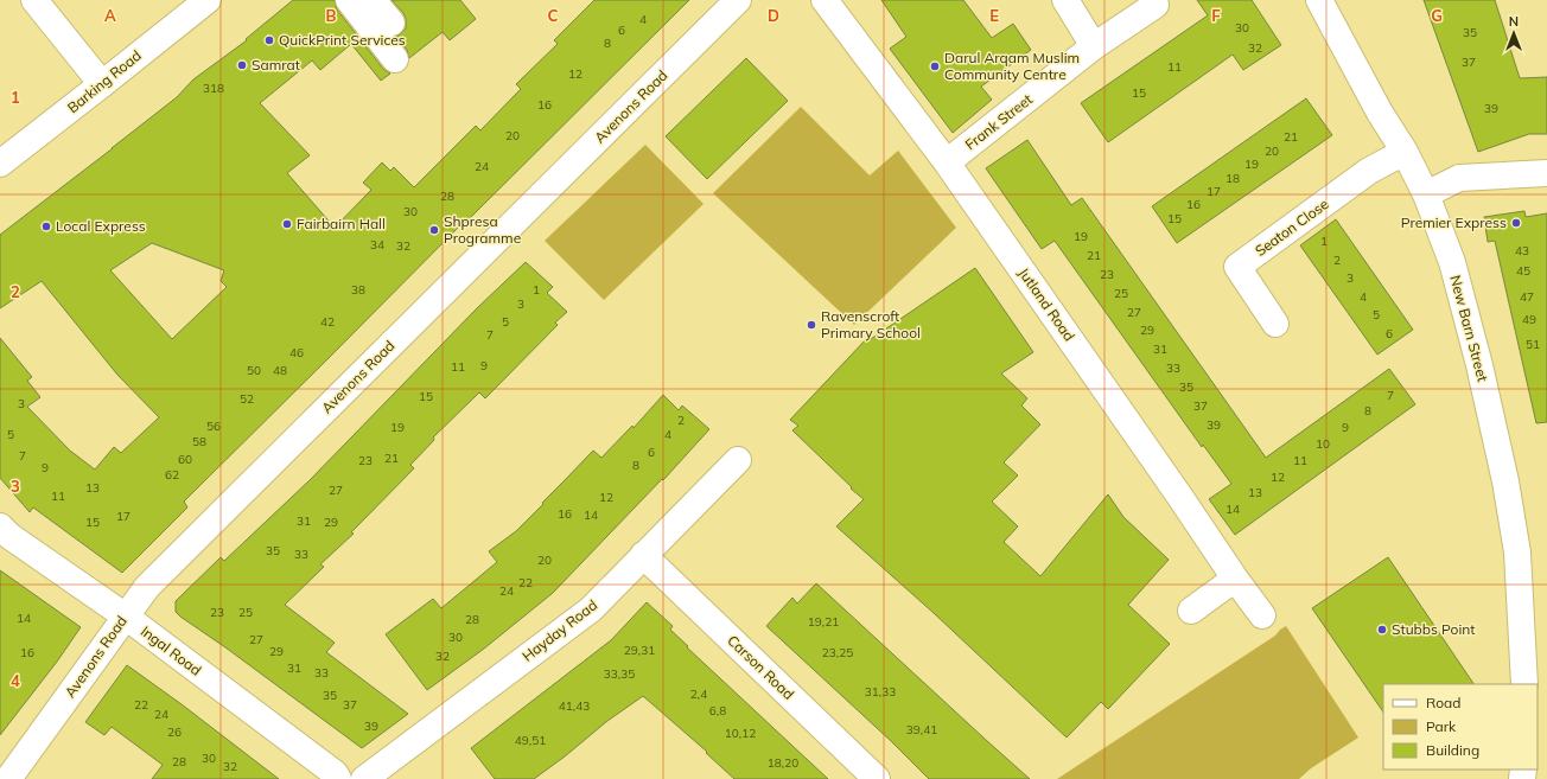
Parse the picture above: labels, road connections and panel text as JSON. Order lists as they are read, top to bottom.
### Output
{
  "streets": {
    "street": [
      "Barking Road",
      "Avenons Road",
      "Frank Street",
      "Seaton Close",
      "Jutland Road",
      "New Barn Street",
      "Hayday Road",
      "Ingal Road",
      "Carson Road"
    ]
  },
  "crossings": [
    ["Avenons Road", "Ingal Road"],
    ["Frank Street", "Jutland Road"],
    ["Seaton Close", "New Barn Street"],
    ["Hayday Road", "Carson Road"]
  ],
  "places": [
    "QuickPrint Services",
    "Samrat",
    "Darul Arqam Muslim Community Centre",
    "Premier Express",
    "Fairbairn Hall",
    "Local Express",
    "Shpresa Programme",
    "Ravenscroft Primary School",
    "Stubbs Point"
  ],
  "house_numbers": [
    "4",
    "30",
    "6",
    "35",
    "8",
    "32",
    "37",
    "11",
    "12",
    "318",
    "15",
    "16",
    "39",
    "20",
    "21",
    "20",
    "19",
    "24",
    "18",
    "17",
    "28",
    "16",
    "30",
    "15",
    "19",
    "1",
    "34",
    "32",
    "43",
    "21",
    "2",
    "45",
    "23",
    "3",
    "38",
    "1",
    "25",
    "4",
    "47",
    "3",
    "27",
    "5",
    "49",
    "42",
    "5",
    "29",
    "6",
    "7",
    "51",
    "31",
    "46",
    "9",
    "11",
    "33",
    "50",
    "48",
    "35",
    "7",
    "15",
    "52",
    "3",
    "37",
    "8",
    "2",
    "39",
    "56",
    "19",
    "9",
    "5",
    "4",
    "58",
    "10",
    "6",
    "7",
    "21",
    "60",
    "23",
    "11",
    "8",
    "9",
    "62",
    "12",
    "13",
    "27",
    "13",
    "11",
    "12",
    "14",
    "16",
    "14",
    "17",
    "31",
    "15",
    "29",
    "35",
    "33",
    "20",
    "22",
    "24",
    "23",
    "25",
    "14",
    "28",
    "19,21",
    "30",
    "27",
    "29,31",
    "29",
    "16",
    "23,25",
    "32",
    "31",
    "33",
    "33,35",
    "31,33",
    "2,4",
    "35",
    "22",
    "37",
    "41,43",
    "6,8",
    "24",
    "39",
    "39,41",
    "26",
    "10,12",
    "49,51",
    "30",
    "28",
    "18,20",
    "32"
  ],
  "legend": ["Road", "Park", "Building"],
  "north": "top",
  "grid": {
    "columns": [
      "A",
      "B",
      "C",
      "D",
      "E",
      "F",
      "G"
    ],
    "rows": [
      "1",
      "2",
      "3",
      "4"
    ]
  }
}
